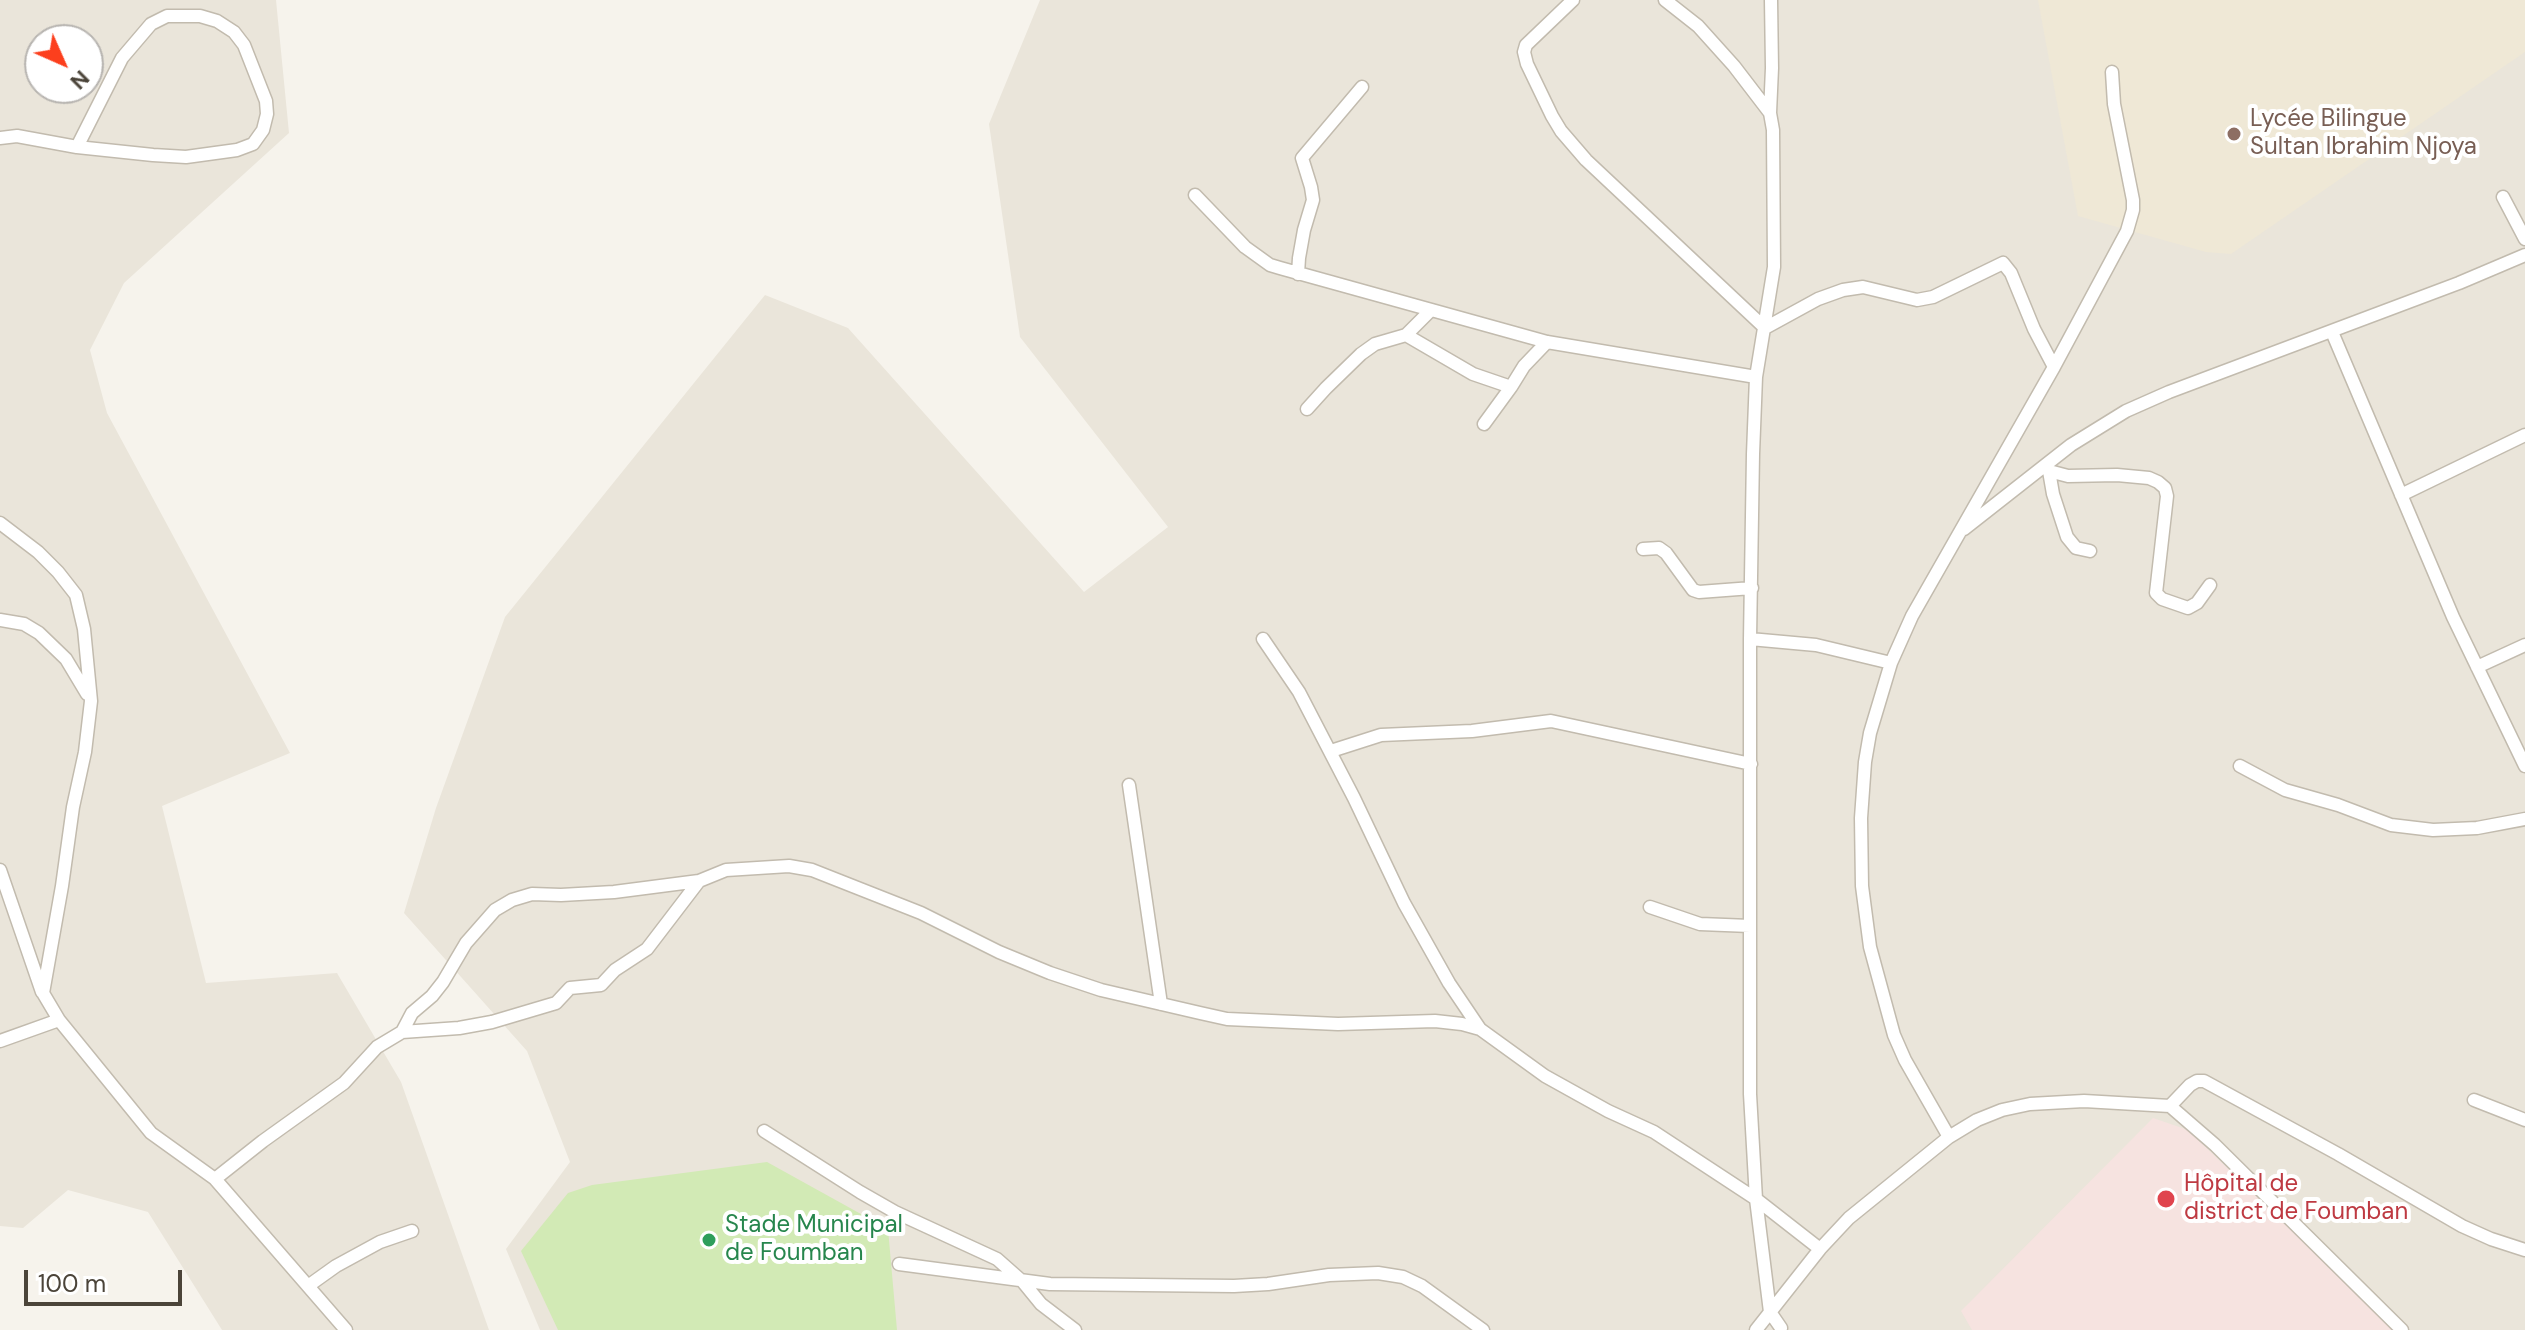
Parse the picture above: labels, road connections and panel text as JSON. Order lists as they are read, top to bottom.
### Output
{
  "places": ["Lycée Bilingue Sultan Ibrahim Njoya", "Hôpital de district de Foumban", "Stade Municipal de Foumban"],
  "scale_bar": "100 m",
  "north": "bottom right"
}
